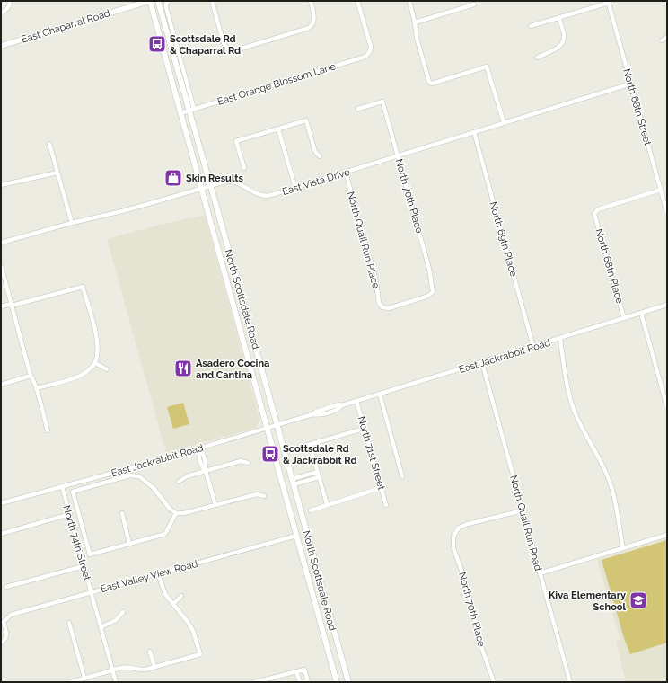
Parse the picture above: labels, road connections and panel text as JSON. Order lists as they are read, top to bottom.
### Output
{
  "streets": {
    "main road": ["East Chaparral Road", "North Scottsdale Road"],
    "street": [
      "East Orange Blossom Lane",
      "North 68th Street",
      "East Vista Drive",
      "North 70th Place",
      "North 69th Place",
      "North Quail Run Place",
      "North 68th Place",
      "East Jackrabbit Road",
      "North 71st Street",
      "North Quail Run Road",
      "North 74th Street",
      "East Valley View Road"
    ]
  },
  "crossings": [
    ["East Chaparral Road", "North Scottsdale Road"],
    ["East Orange Blossom Lane", "North Scottsdale Road"],
    ["North 68th Street", "East Vista Drive"],
    ["North 68th Street", "North 68th Place"],
    ["East Vista Drive", "North 70th Place"],
    ["East Vista Drive", "North 69th Place"],
    ["East Vista Drive", "North Quail Run Place"],
    ["East Vista Drive", "North Scottsdale Road"],
    ["North 70th Place", "North Quail Run Place"],
    ["North 70th Place", "North Quail Run Road"],
    ["North 69th Place", "East Jackrabbit Road"],
    ["North 68th Place", "East Jackrabbit Road"],
    ["North Scottsdale Road", "East Jackrabbit Road"],
    ["North Scottsdale Road", "East Valley View Road"],
    ["East Jackrabbit Road", "North 71st Street"],
    ["East Jackrabbit Road", "North Quail Run Road"],
    ["East Jackrabbit Road", "North 74th Street"],
    ["North 74th Street", "East Valley View Road"]
  ],
  "places": {
    "bus stop": ["Scottsdale Rd & Chaparral Rd", "Scottsdale Rd & Jackrabbit Rd"],
    "shop": ["Skin Results"],
    "restaurant": ["Asadero Cocina and Cantina"],
    "school or university": ["Kiva Elementary School"]
  }
}
